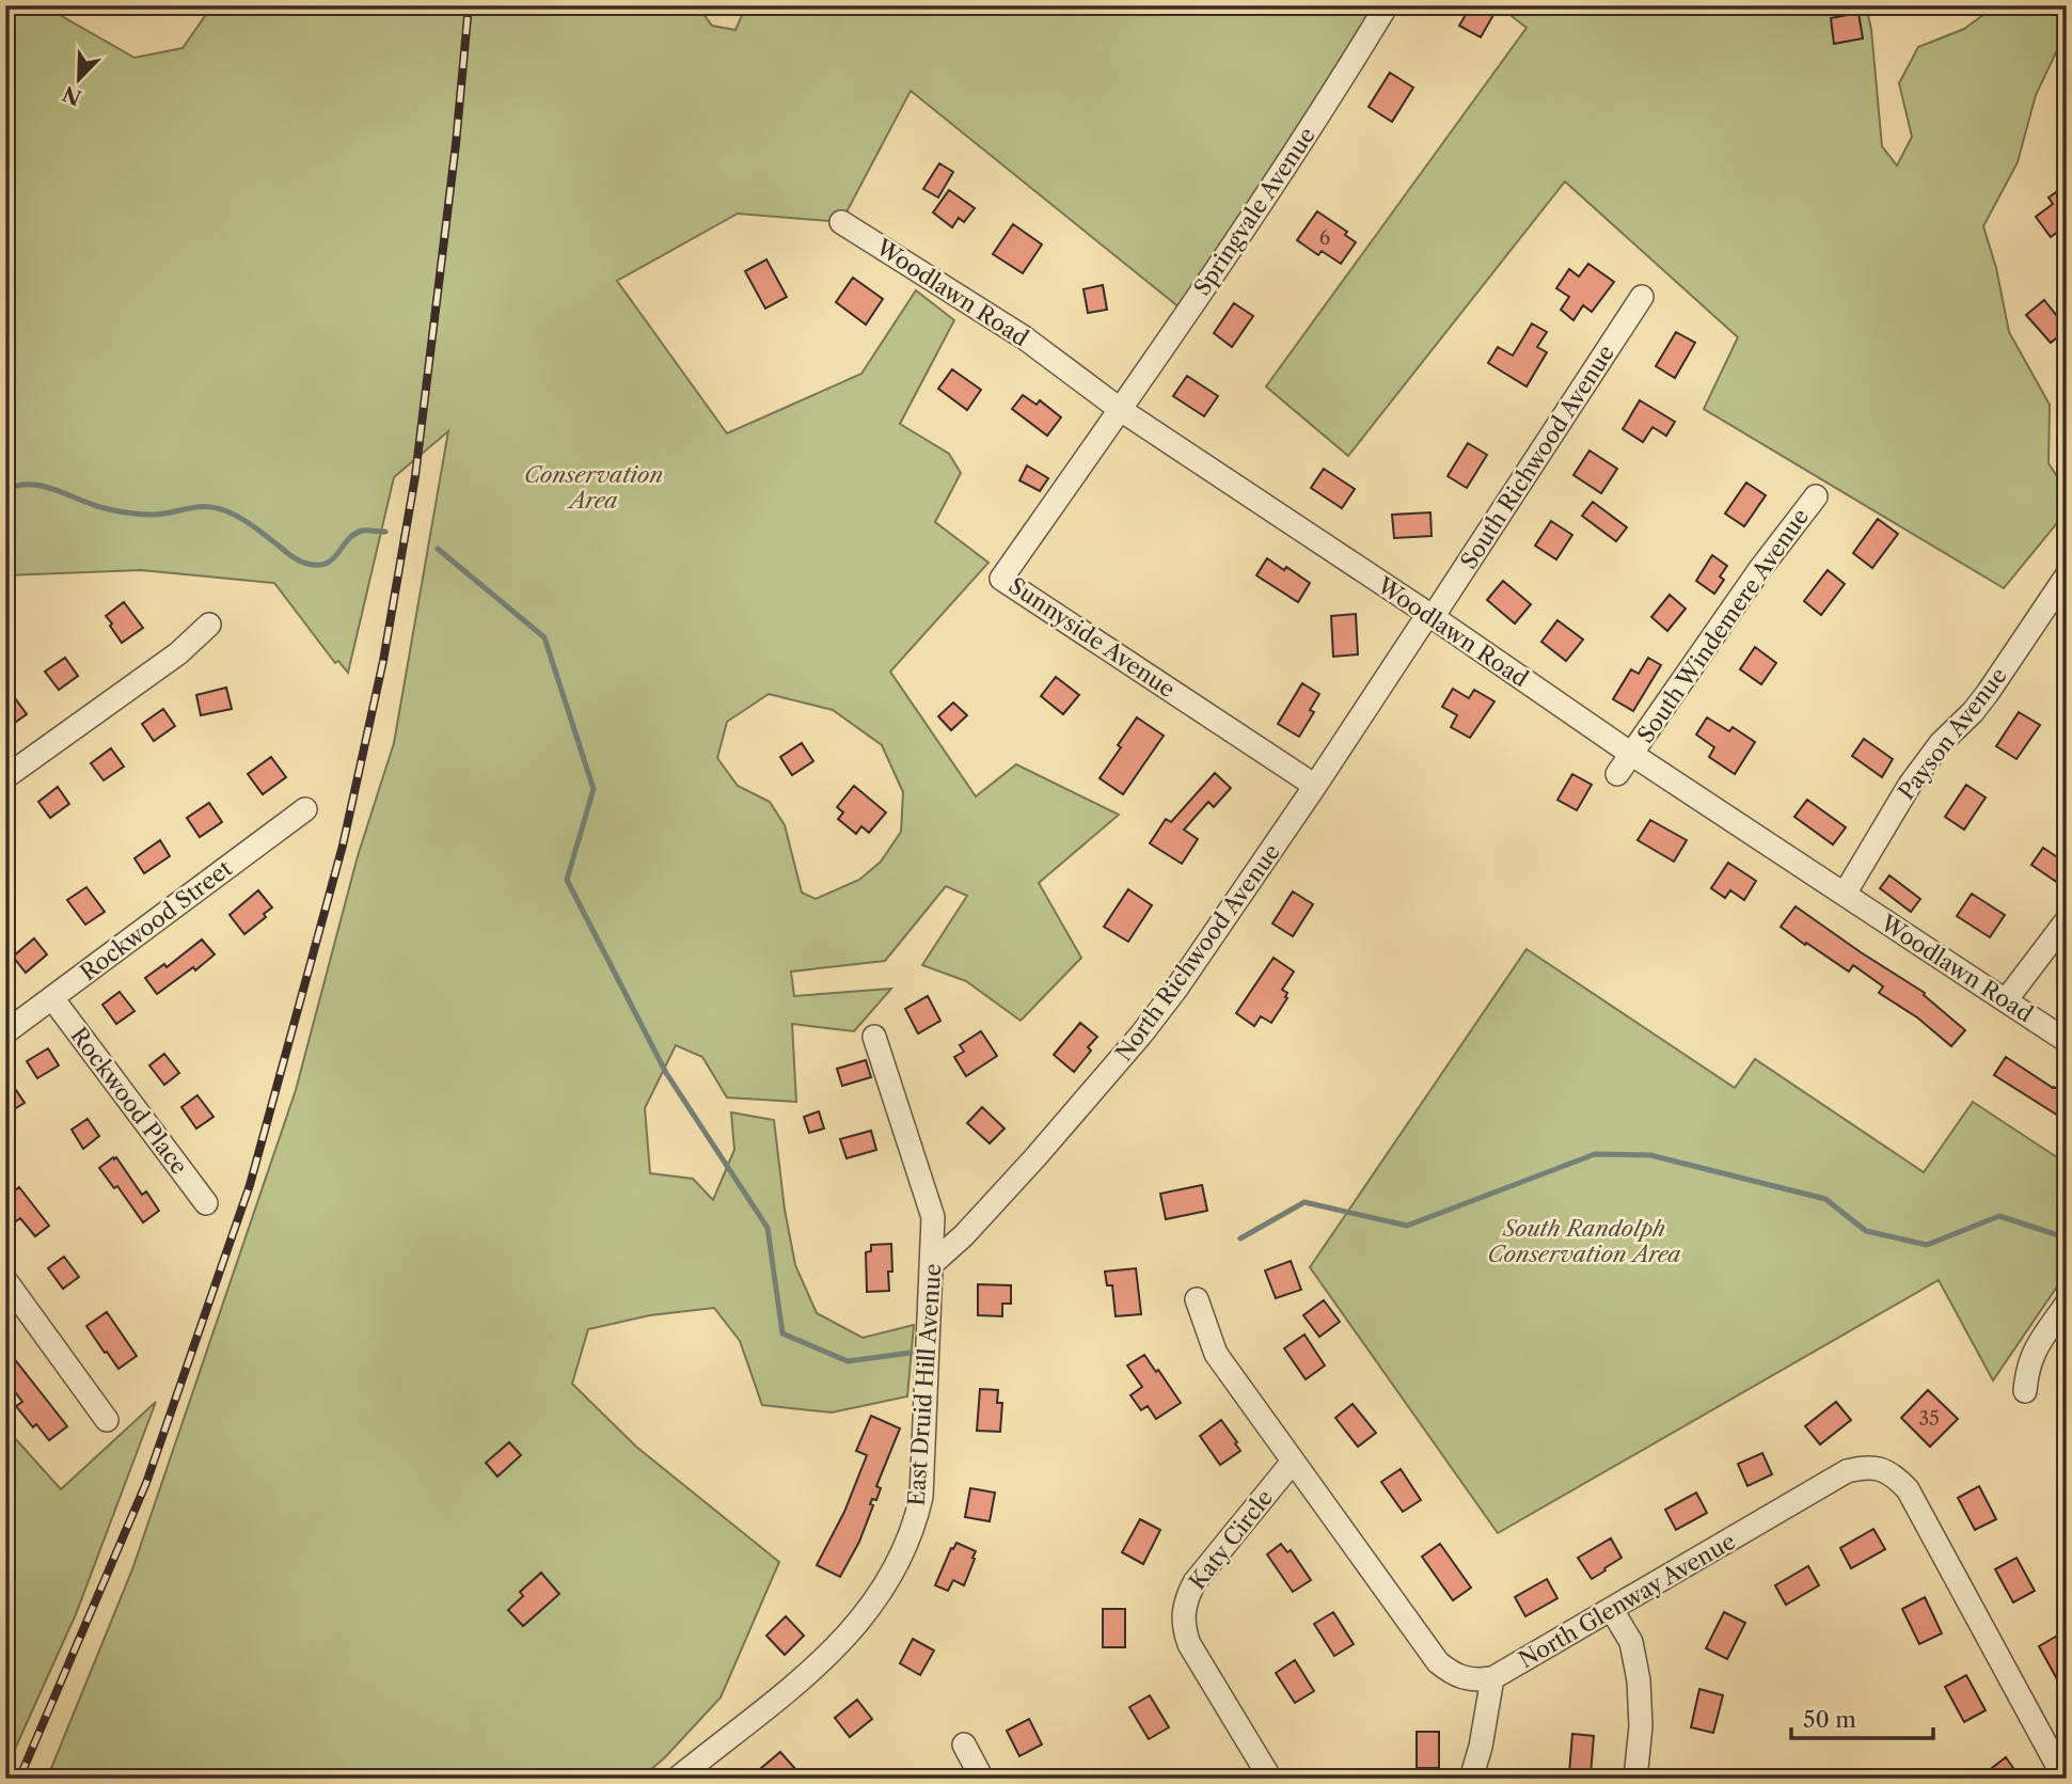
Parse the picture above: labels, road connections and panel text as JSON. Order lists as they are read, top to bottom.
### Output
{
  "streets": {
    "street": [
      "Springvale Avenue",
      "Woodlawn Road",
      "South Richwood Avenue",
      "South Windemere Avenue",
      "Sunnyside Avenue",
      "Payson Avenue",
      "Rockwood Street",
      "North Richwood Avenue",
      "Rockwood Place",
      "East Druid Hill Avenue",
      "Katy Circle",
      "North Glenway Avenue"
    ]
  },
  "crossings": [
    ["Springvale Avenue", "Woodlawn Road"],
    ["Springvale Avenue", "Sunnyside Avenue"],
    ["Woodlawn Road", "South Richwood Avenue"],
    ["Woodlawn Road", "South Windemere Avenue"],
    ["Woodlawn Road", "Sunnyside Avenue"],
    ["Woodlawn Road", "Payson Avenue"],
    ["Woodlawn Road", "North Richwood Avenue"],
    ["South Richwood Avenue", "North Richwood Avenue"],
    ["Sunnyside Avenue", "North Richwood Avenue"],
    ["Rockwood Street", "Rockwood Place"],
    ["North Richwood Avenue", "East Druid Hill Avenue"],
    ["Katy Circle", "North Glenway Avenue"]
  ],
  "parks": ["Conservation Area", "South Randolph Conservation Area"],
  "house_numbers": ["6", "35"],
  "scale_bar": "50 m",
  "north": "bottom left"
}
